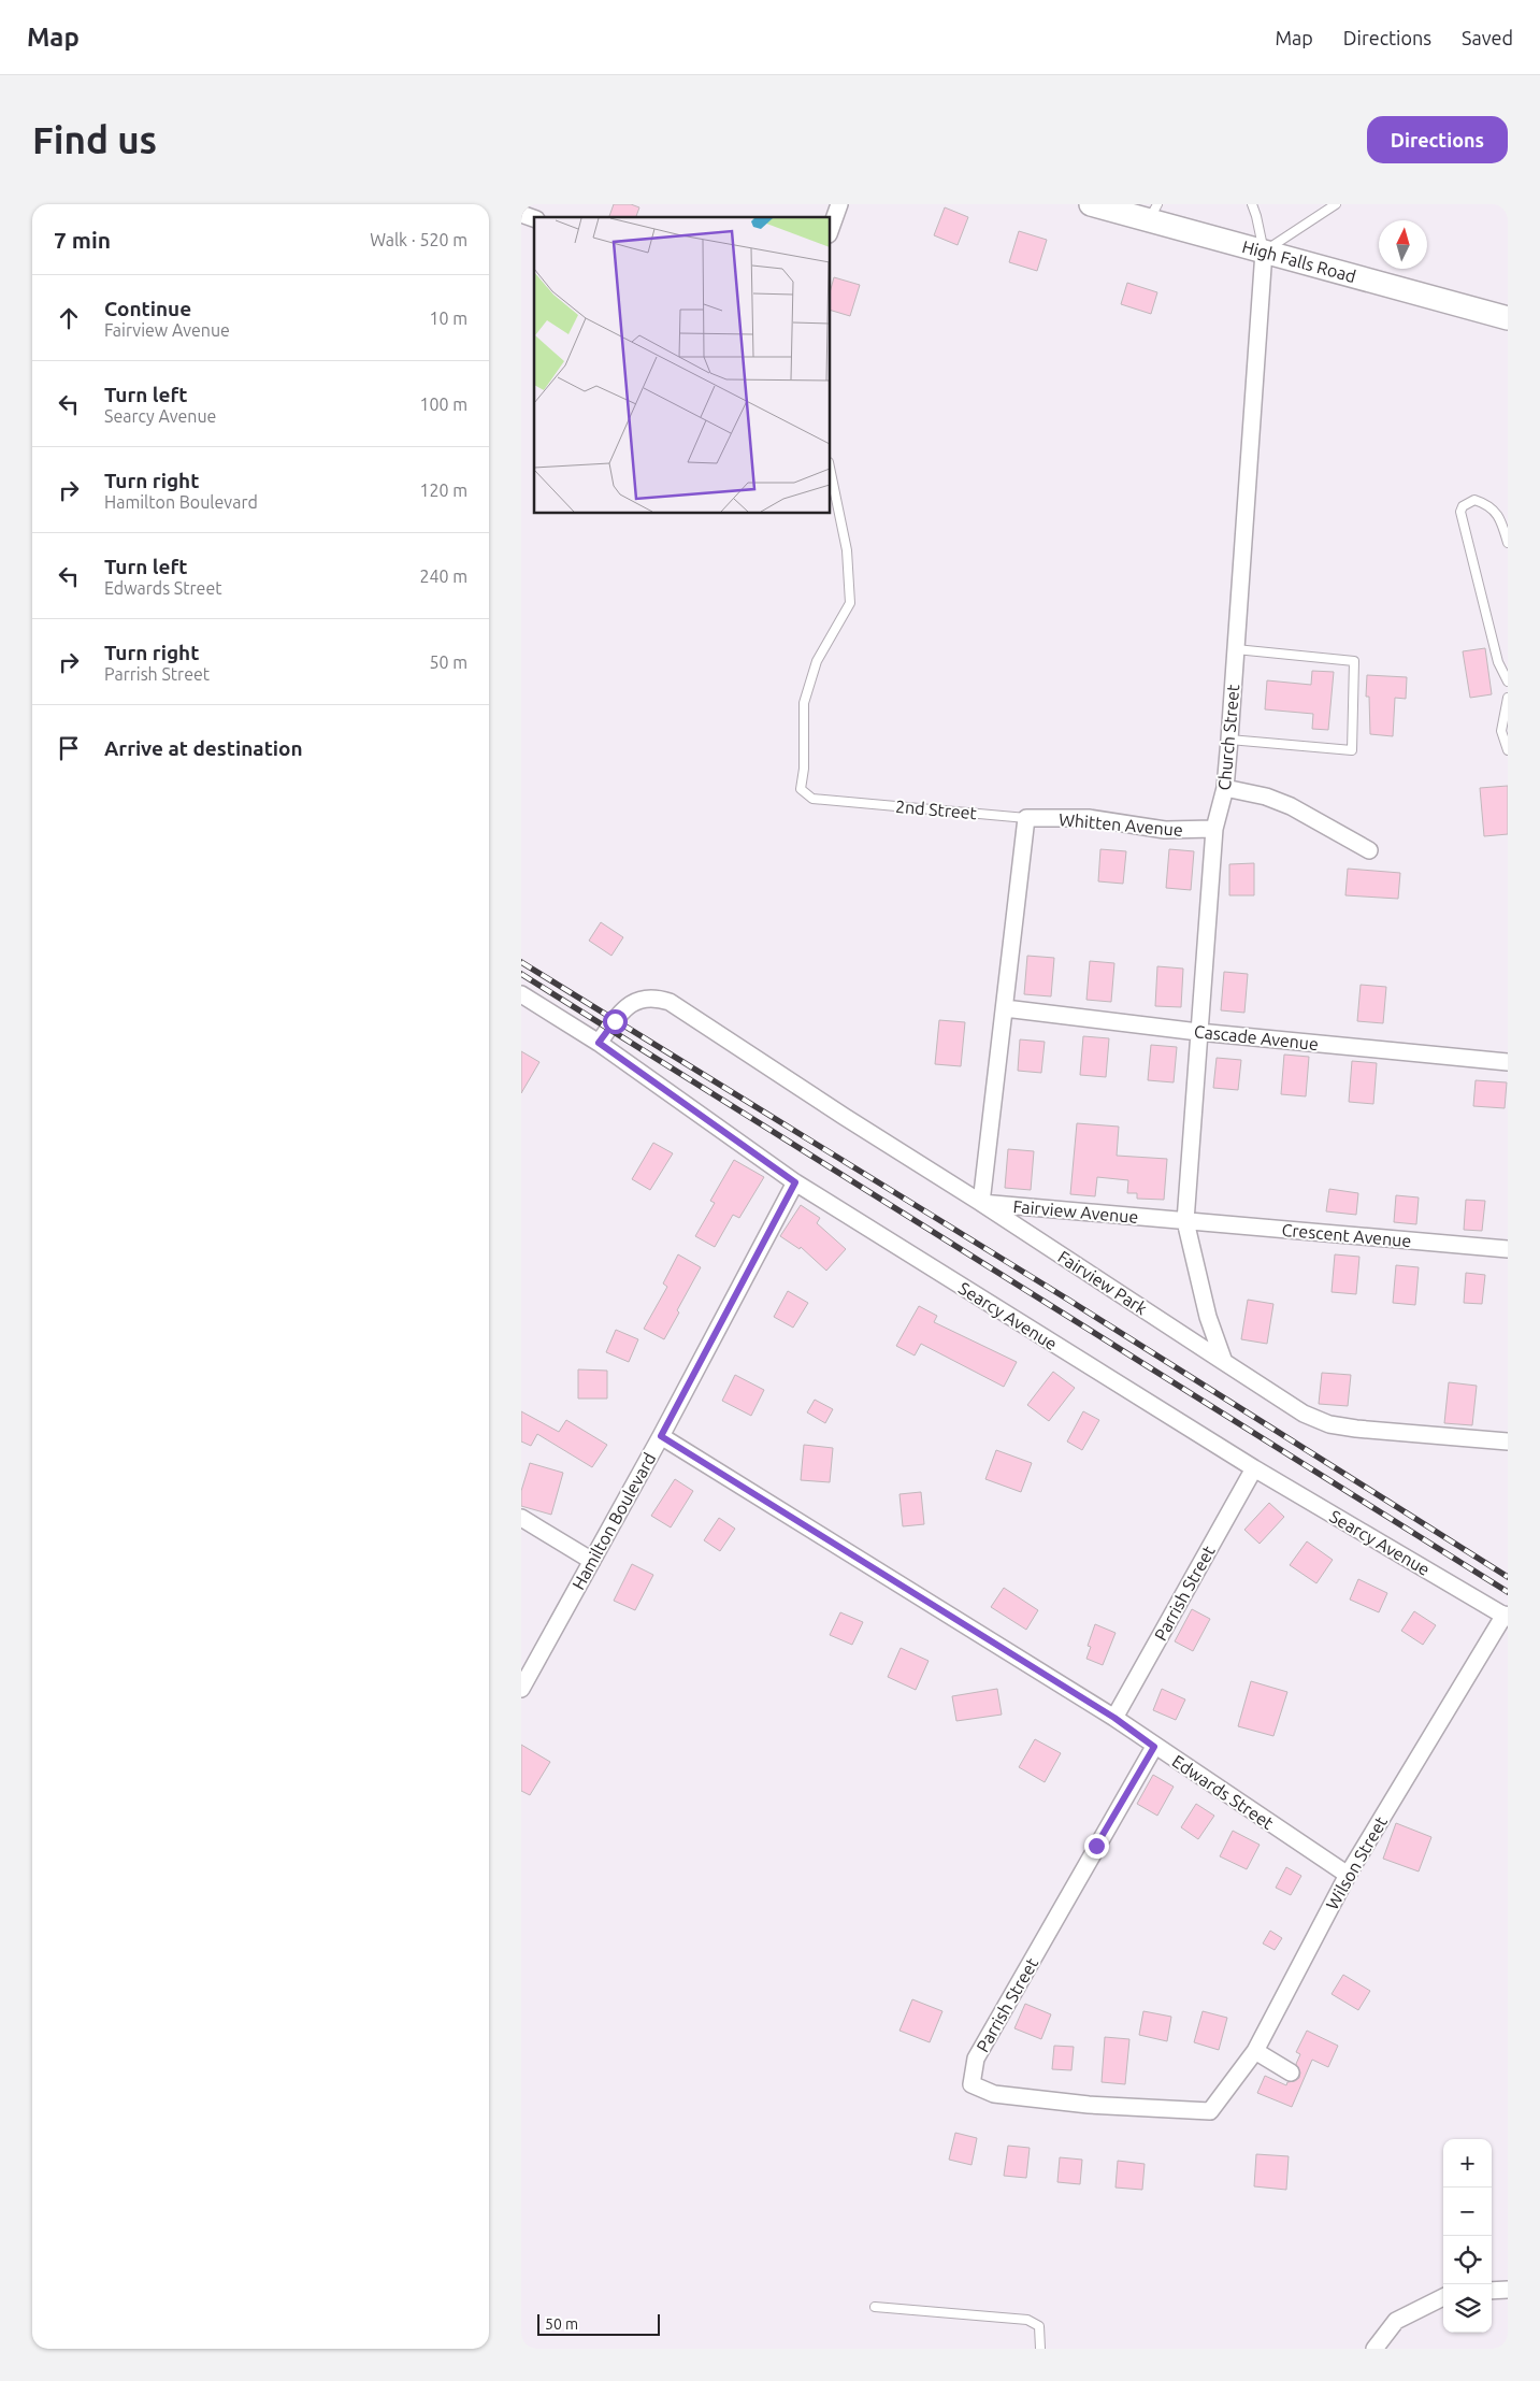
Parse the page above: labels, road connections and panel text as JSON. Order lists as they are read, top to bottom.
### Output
{
  "streets": {
    "street": [
      "High Falls Road",
      "Church Street",
      "Whitten Avenue",
      "Cascade Avenue",
      "Fairview Avenue",
      "Crescent Avenue",
      "Fairview Park",
      "Searcy Avenue",
      "Hamilton Boulevard",
      "Parrish Street",
      "Edwards Street",
      "Wilson Street"
    ],
    "lane": ["2nd Street"]
  },
  "crossings": [
    ["High Falls Road", "Church Street"],
    ["Church Street", "Whitten Avenue"],
    ["Church Street", "Cascade Avenue"],
    ["Church Street", "Fairview Avenue"],
    ["Church Street", "Crescent Avenue"],
    ["2nd Street", "Whitten Avenue"],
    ["Fairview Avenue", "Crescent Avenue"],
    ["Fairview Avenue", "Fairview Park"],
    ["Fairview Avenue", "Searcy Avenue"],
    ["Searcy Avenue", "Hamilton Boulevard"],
    ["Searcy Avenue", "Parrish Street"],
    ["Searcy Avenue", "Wilson Street"],
    ["Hamilton Boulevard", "Edwards Street"],
    ["Parrish Street", "Edwards Street"],
    ["Parrish Street", "Wilson Street"],
    ["Edwards Street", "Wilson Street"]
  ],
  "scale_bar": "50 m",
  "north": "top",
  "page": {
    "header": "Map",
    "nav": ["Map", "Directions", "Saved"],
    "buttons": "Directions",
    "title": "Find us",
    "heading": ["7 min", "Walk · 520 m"],
    "list": [
      ["Continue", "Fairview Avenue", "10 m"],
      ["Turn left", "Searcy Avenue", "100 m"],
      ["Turn right", "Hamilton Boulevard", "120 m"],
      ["Turn left", "Edwards Street", "240 m"],
      ["Turn right", "Parrish Street", "50 m"],
      "Arrive at destination"
    ],
    "map_buttons": ["+", "−"],
    "scale": "50 m"
  }
}
